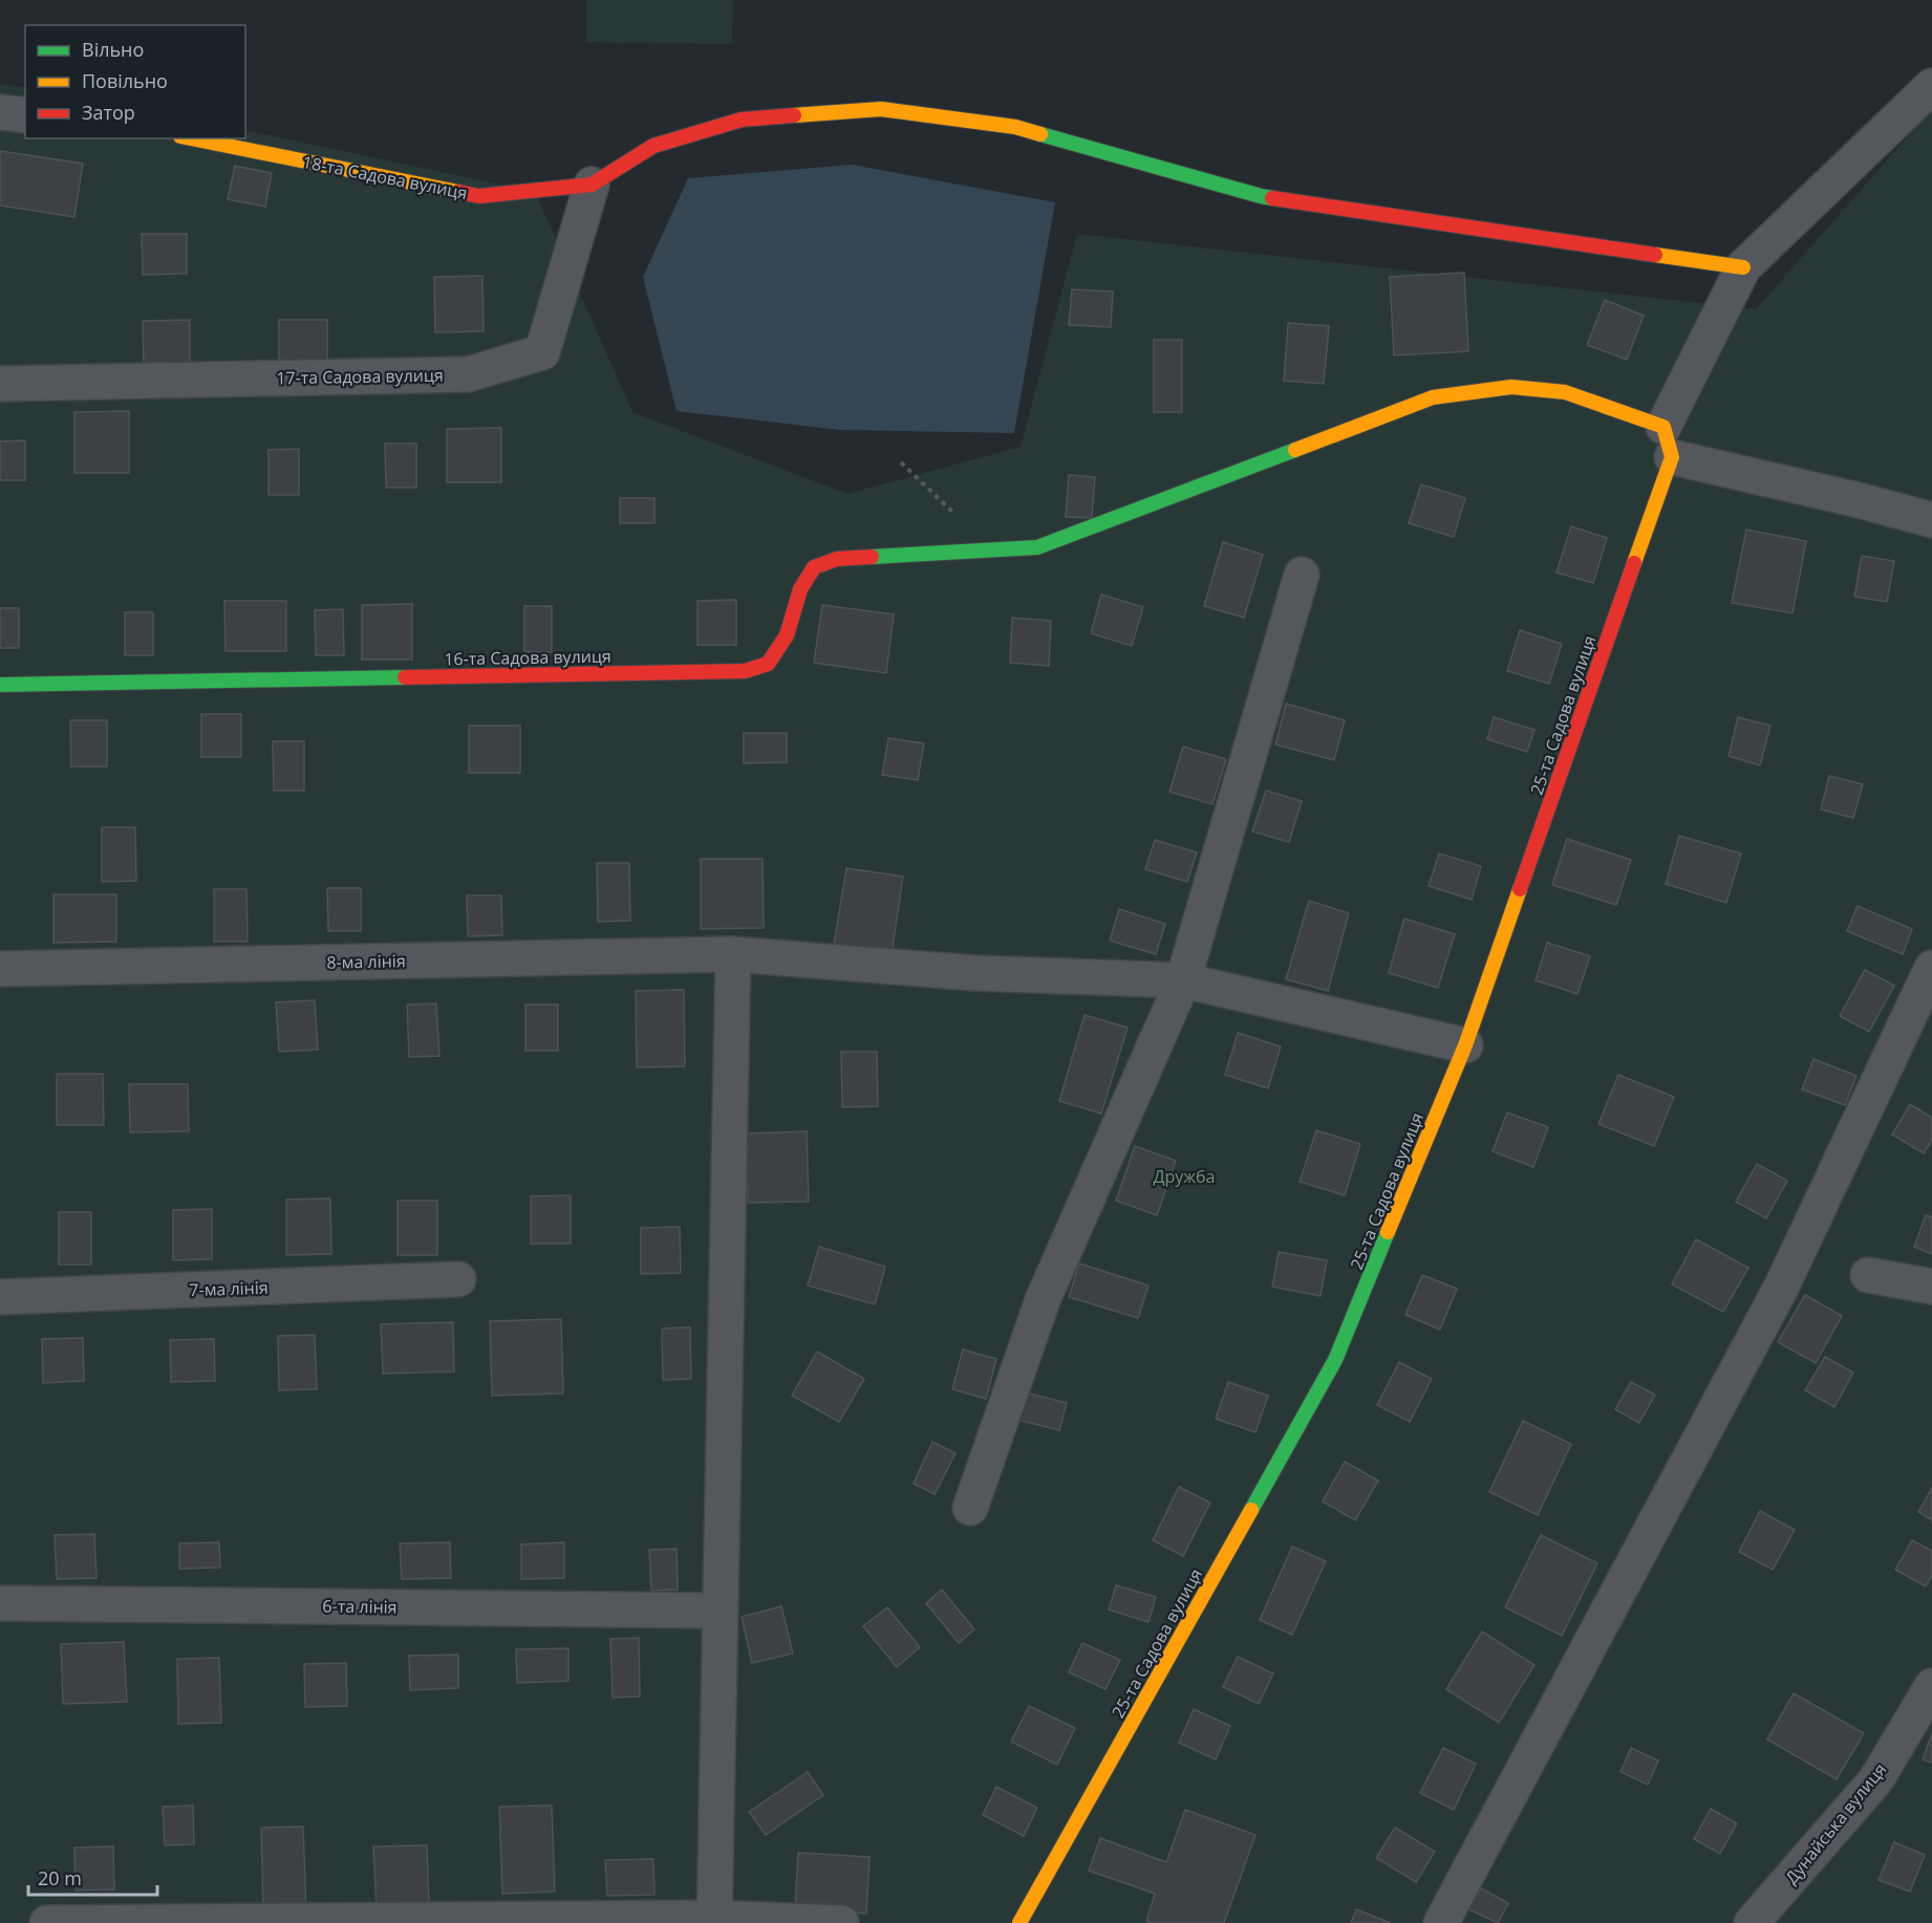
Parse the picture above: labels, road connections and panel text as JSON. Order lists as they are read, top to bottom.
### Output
{
  "streets": {
    "street": [
      "18-та Садова вулиця",
      "17-та Садова вулиця",
      "16-та Садова вулиця",
      "25-та Садова вулиця",
      "8-ма лінія",
      "7-ма лінія",
      "6-та лінія",
      "Дунайська вулиця"
    ]
  },
  "crossings": [
    ["18-та Садова вулиця", "17-та Садова вулиця"],
    ["16-та Садова вулиця", "25-та Садова вулиця"],
    ["25-та Садова вулиця", "8-ма лінія"]
  ],
  "parks": ["Дружба"],
  "legend": ["Вільно", "Повільно", "Затор"],
  "scale_bar": "20 m"
}
